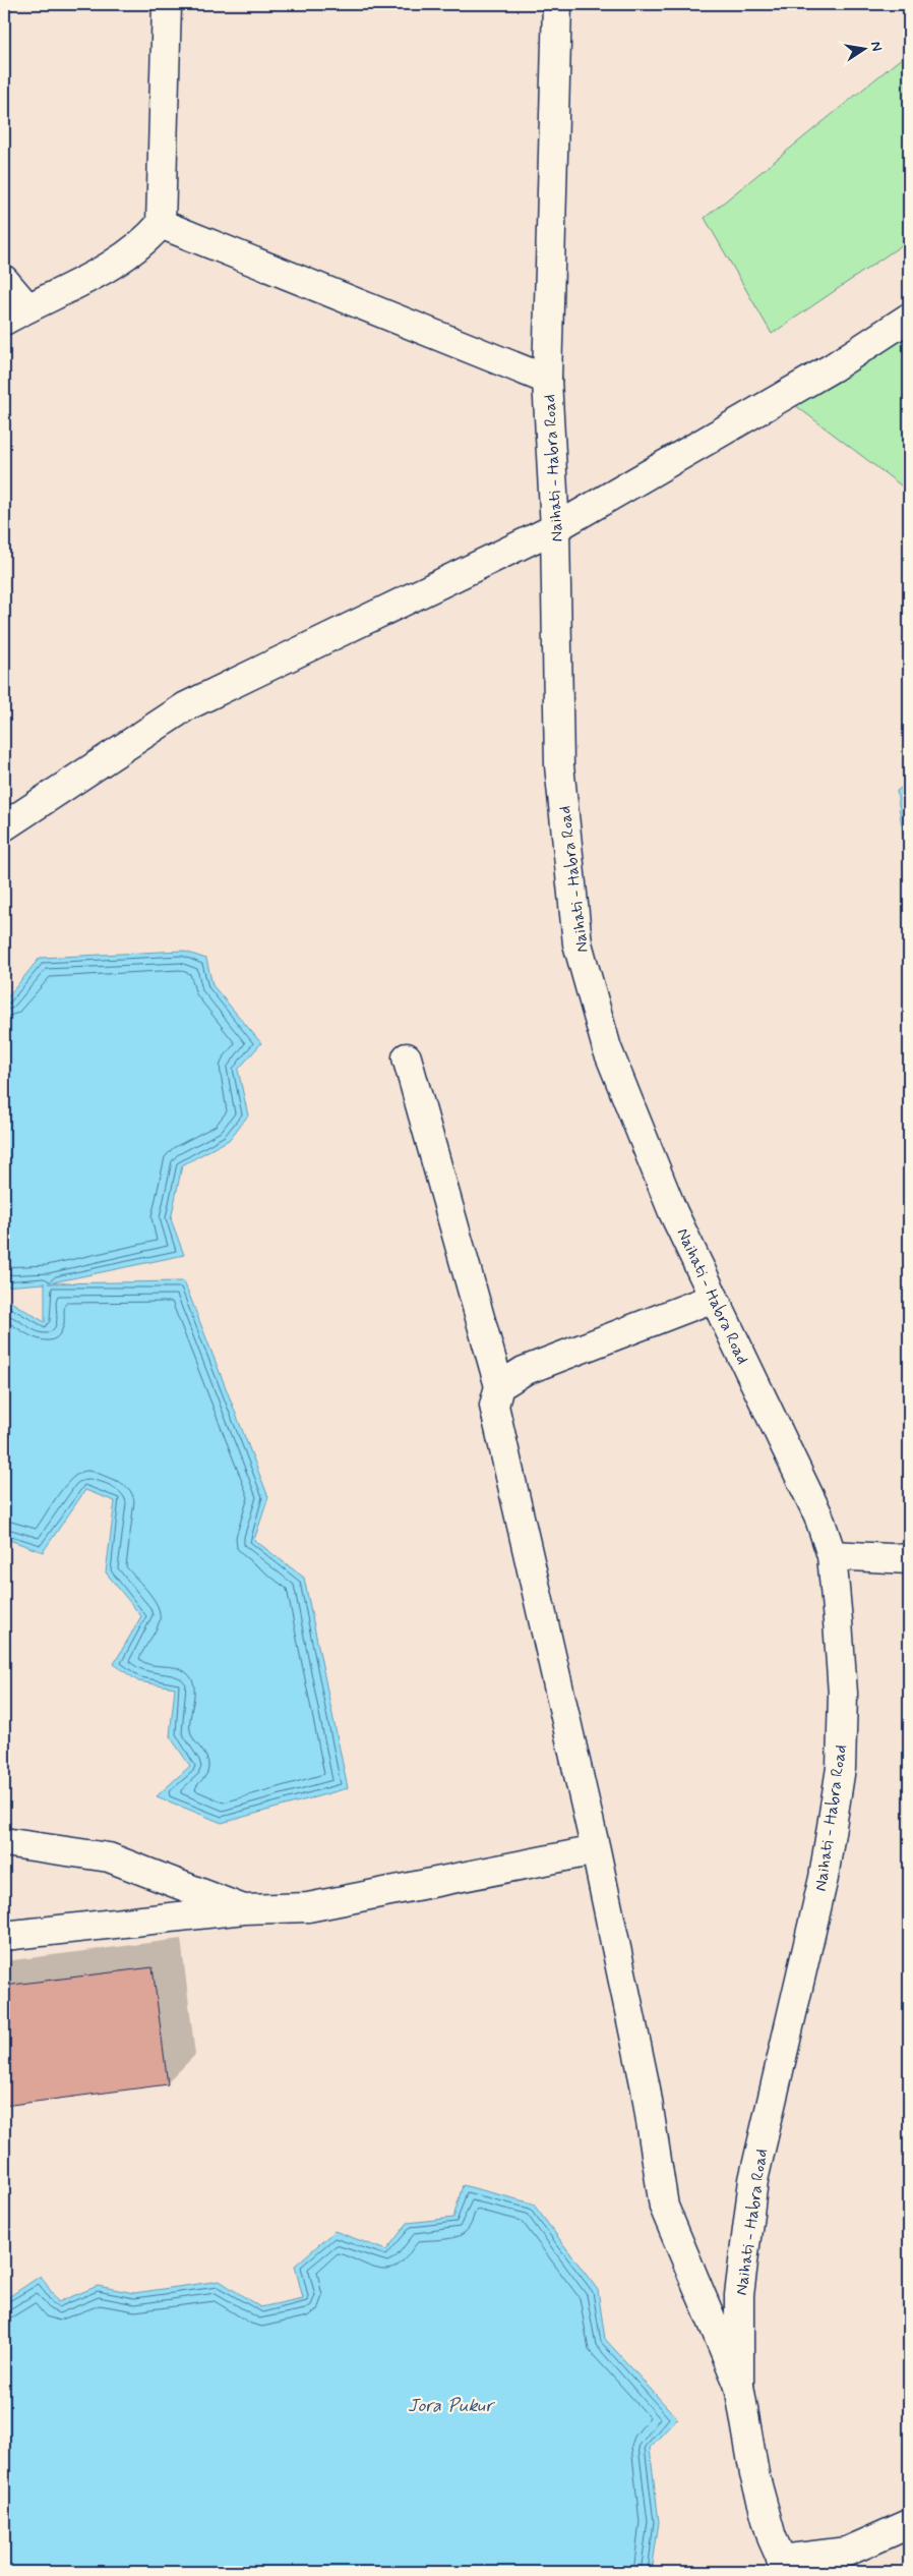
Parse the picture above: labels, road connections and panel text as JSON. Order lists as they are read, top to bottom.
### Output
{
  "streets": {
    "street": ["Naihati - Habra Road"]
  },
  "water": ["Jora Pukur"],
  "north": "right"
}
